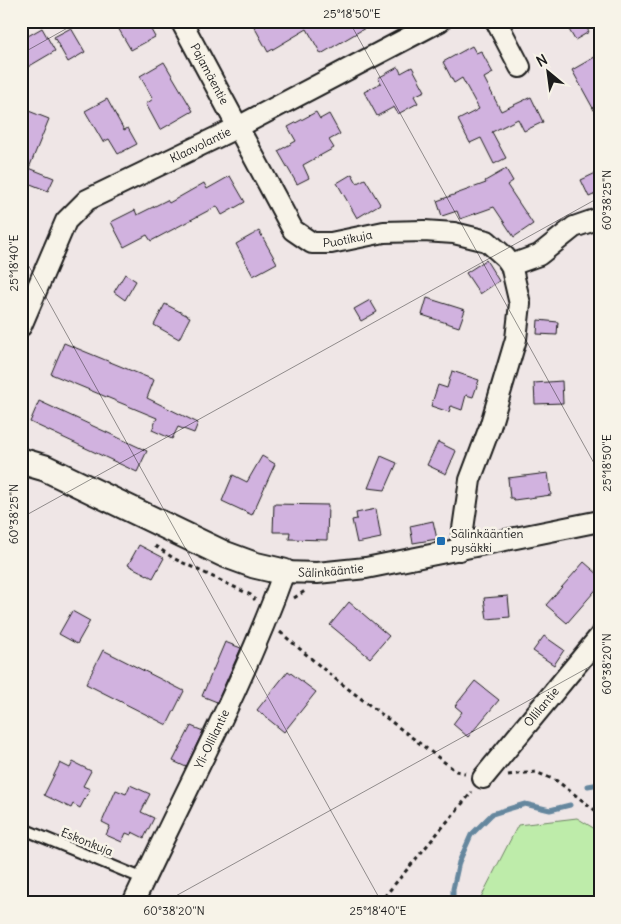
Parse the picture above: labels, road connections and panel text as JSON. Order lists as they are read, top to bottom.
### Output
{
  "streets": {
    "street": [
      "Pajamäentie",
      "Klaavolantie",
      "Puotikuja",
      "Sälinkääntie",
      "Ollilantie",
      "Yli-Ollilantie"
    ],
    "lane": ["Eskonkuja"]
  },
  "crossings": [
    ["Pajamäentie", "Klaavolantie"],
    ["Pajamäentie", "Puotikuja"],
    ["Klaavolantie", "Puotikuja"],
    ["Puotikuja", "Sälinkääntie"],
    ["Sälinkääntie", "Yli-Ollilantie"],
    ["Yli-Ollilantie", "Eskonkuja"]
  ],
  "places": {
    "transit": ["Sälinkääntien pysäkki"]
  },
  "north": "top left",
  "coordinates": [
    "25°18'50\"E",
    "60°38'25\"N",
    "25°18'40\"E",
    "60°38'20\"N"
  ]
}
